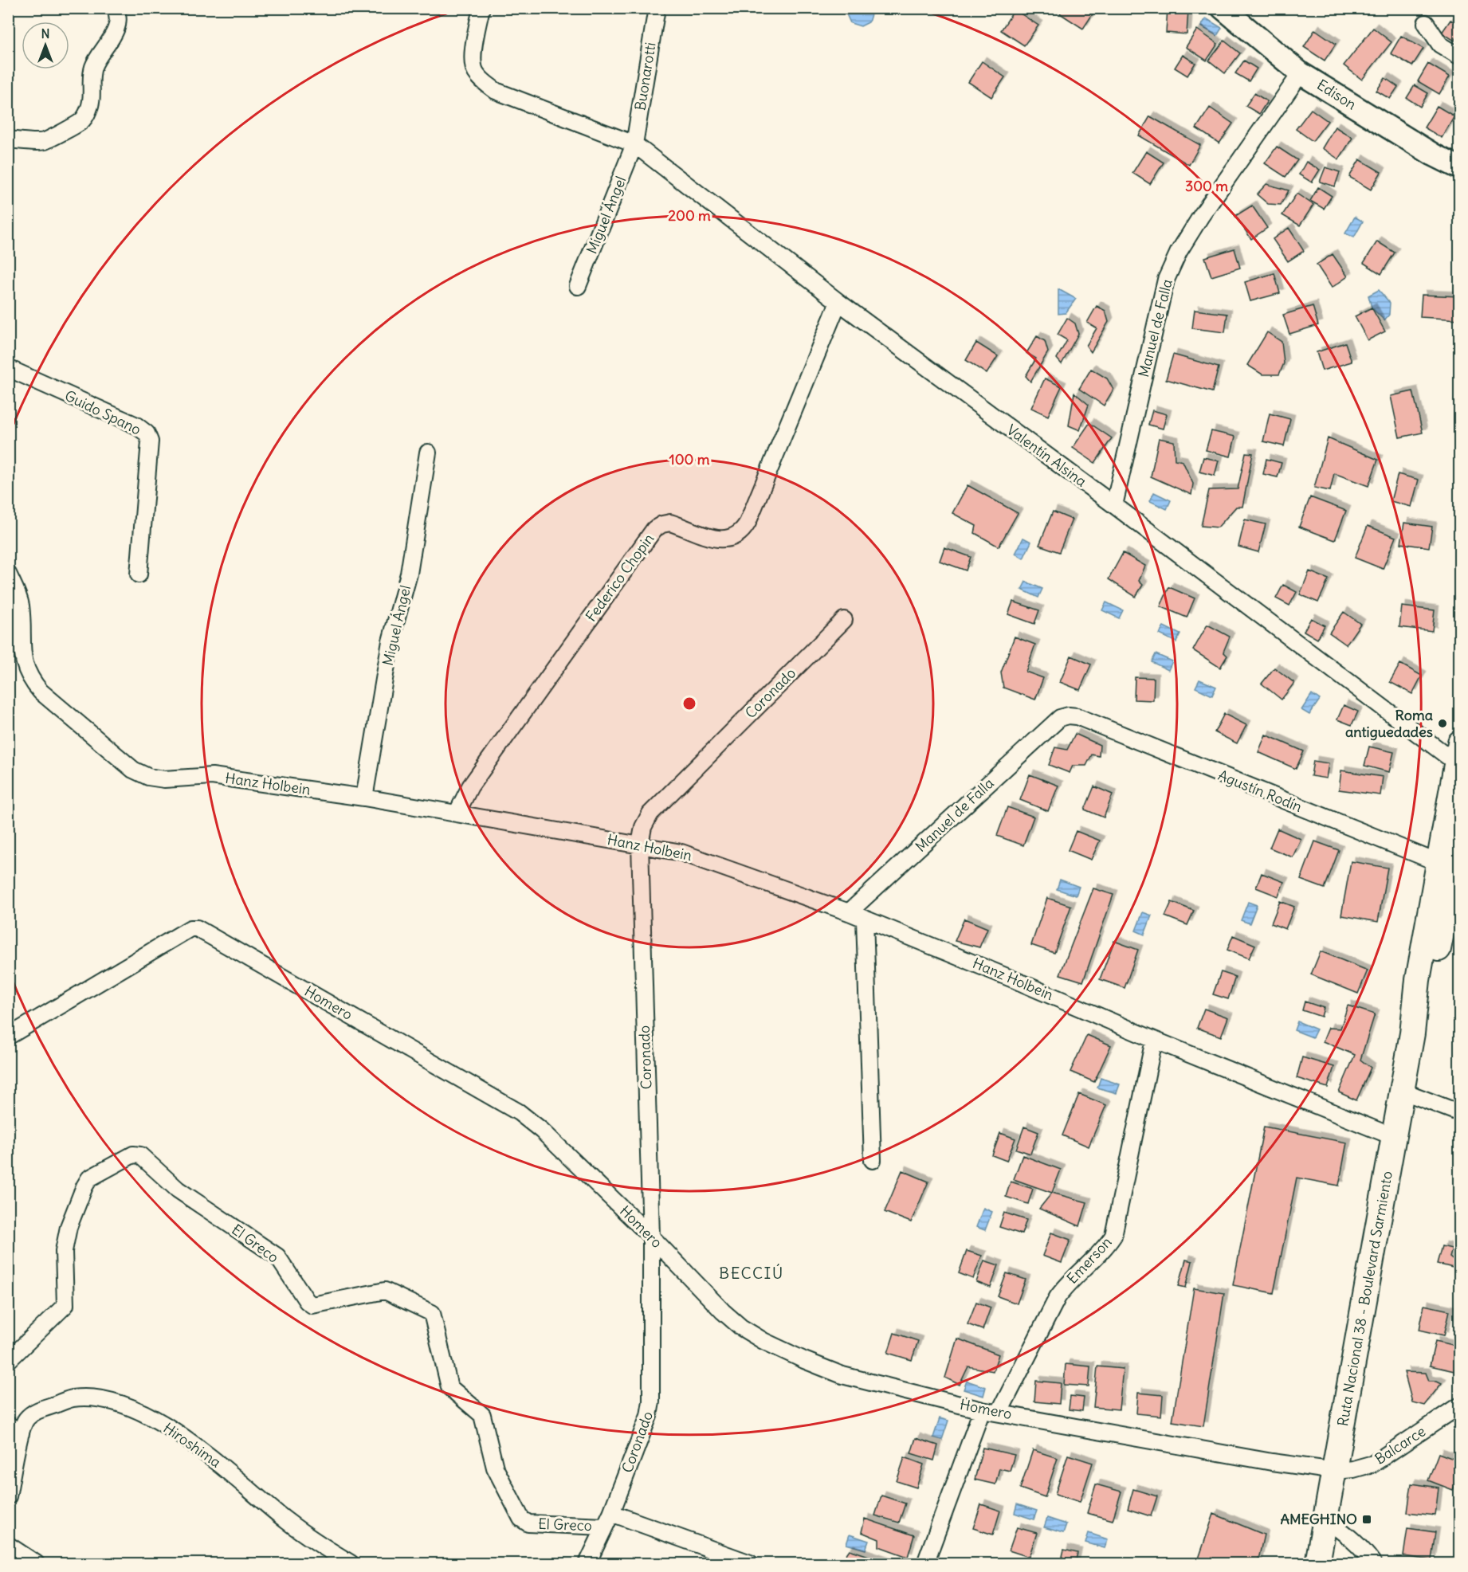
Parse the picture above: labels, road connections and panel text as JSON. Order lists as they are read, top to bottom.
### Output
{
  "streets": {
    "main road": ["Ruta Nacional 38 - Boulevard Sarmiento"],
    "street": [
      "Buonarotti",
      "Edison",
      "Miguel Ángel",
      "Manuel de Falla",
      "Guido Spano",
      "Valentín Alsina",
      "Federico Chopin",
      "Coronado",
      "Hanz Holbein",
      "Agustín Rodín",
      "Homero",
      "El Greco",
      "Emerson",
      "Hiroshima",
      "Balcarce"
    ]
  },
  "crossings": [
    ["Buonarotti", "Miguel Ángel"],
    ["Buonarotti", "Valentín Alsina"],
    ["Edison", "Manuel de Falla"],
    ["Miguel Ángel", "Valentín Alsina"],
    ["Miguel Ángel", "Hanz Holbein"],
    ["Manuel de Falla", "Valentín Alsina"],
    ["Manuel de Falla", "Hanz Holbein"],
    ["Manuel de Falla", "Agustín Rodín"],
    ["Valentín Alsina", "Federico Chopin"],
    ["Valentín Alsina", "Ruta Nacional 38 - Boulevard Sarmiento"],
    ["Federico Chopin", "Hanz Holbein"],
    ["Coronado", "Hanz Holbein"],
    ["Coronado", "Homero"],
    ["Coronado", "El Greco"],
    ["Hanz Holbein", "Emerson"],
    ["Hanz Holbein", "Ruta Nacional 38 - Boulevard Sarmiento"],
    ["Agustín Rodín", "Ruta Nacional 38 - Boulevard Sarmiento"],
    ["Homero", "Emerson"],
    ["Homero", "Ruta Nacional 38 - Boulevard Sarmiento"],
    ["Homero", "Balcarce"],
    ["Ruta Nacional 38 - Boulevard Sarmiento", "Balcarce"]
  ],
  "districts": ["BECCIÚ"],
  "places": {
    "other": ["Roma antiguedades"],
    "transit": ["AMEGHINO"]
  },
  "north": "top",
  "rings": ["300 m", "200 m", "100 m"]
}
